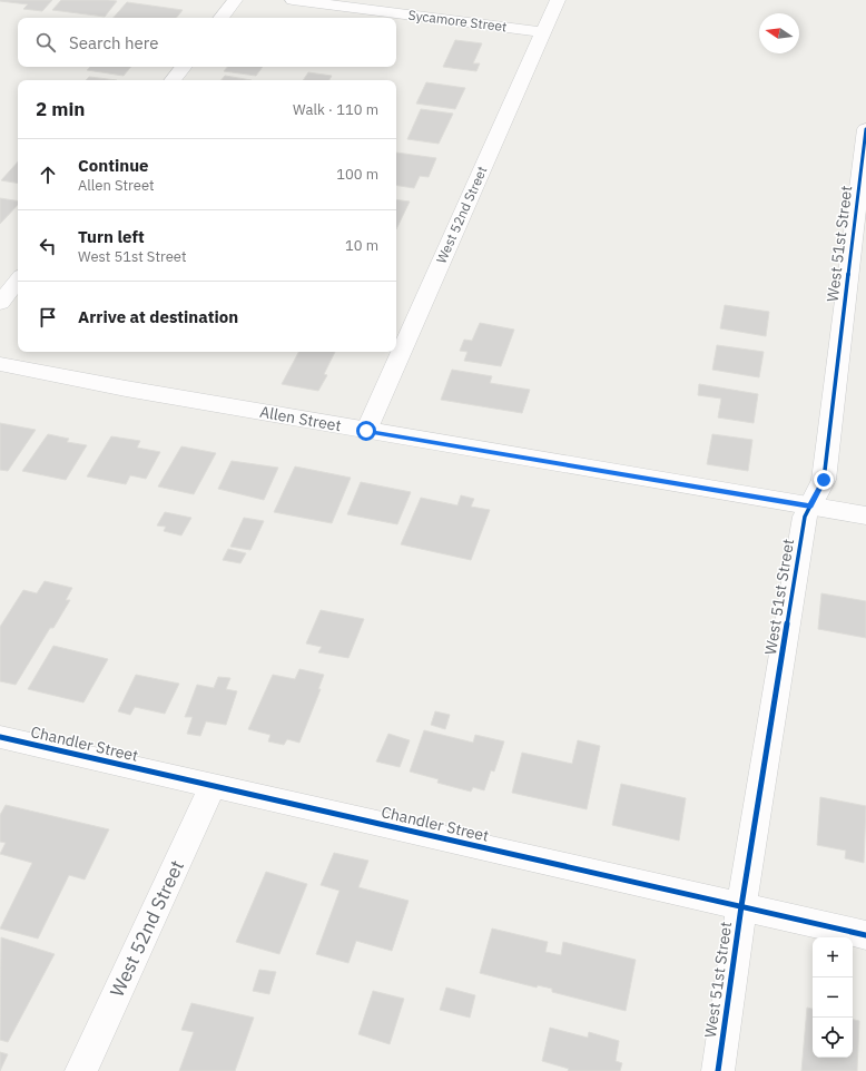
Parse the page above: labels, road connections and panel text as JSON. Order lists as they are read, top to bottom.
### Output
{
  "streets": {
    "street": [
      "Sycamore Street",
      "West 52nd Street",
      "West 51st Street",
      "Allen Street",
      "Chandler Street"
    ]
  },
  "crossings": [
    ["Sycamore Street", "West 52nd Street"],
    ["West 52nd Street", "Allen Street"],
    ["West 52nd Street", "Chandler Street"],
    ["West 51st Street", "Allen Street"],
    ["West 51st Street", "Chandler Street"]
  ],
  "north": "left",
  "page": {
    "search": "Search here",
    "heading": ["2 min", "Walk · 110 m"],
    "list": [
      ["Continue", "Allen Street", "100 m"],
      ["Turn left", "West 51st Street", "10 m"],
      "Arrive at destination"
    ],
    "map_buttons": ["+", "−"]
  }
}
